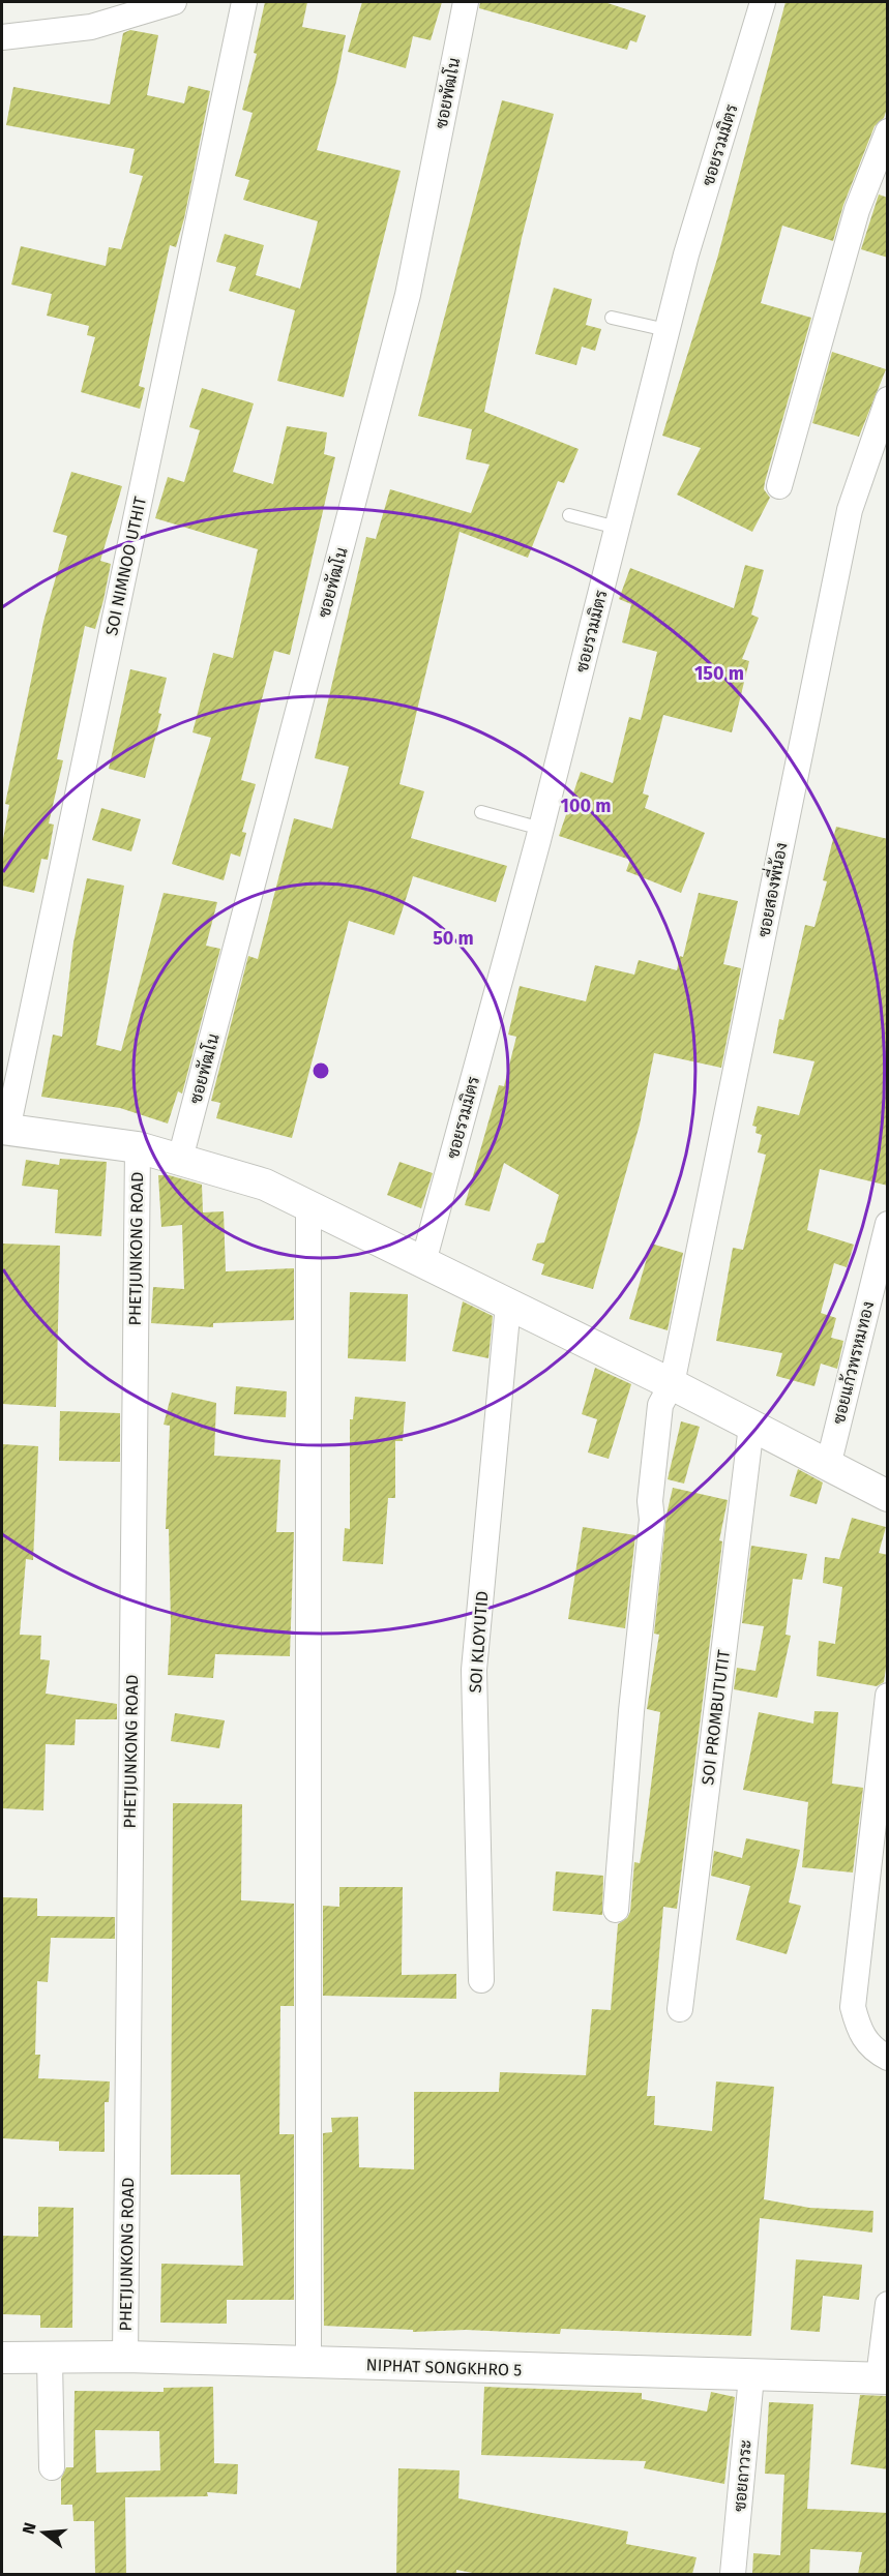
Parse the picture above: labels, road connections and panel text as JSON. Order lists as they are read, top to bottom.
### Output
{
  "streets": {
    "street": [
      "ซอยพัฒโน",
      "ซอยรวมมิตร",
      "SOI NIMNOO UTHIT",
      "ซอยสองพี่น้อง",
      "PHETJUNKONG ROAD",
      "ซอยแก้วพรหมทอง",
      "SOI KLOYUTID",
      "SOI PROMBUTUTIT",
      "NIPHAT SONGKHRO 5",
      "ซอยถาวระ"
    ]
  },
  "crossings": [
    ["PHETJUNKONG ROAD", "NIPHAT SONGKHRO 5"],
    ["NIPHAT SONGKHRO 5", "ซอยถาวระ"]
  ],
  "north": "left",
  "rings": ["150 m", "100 m", "50 m"]
}
